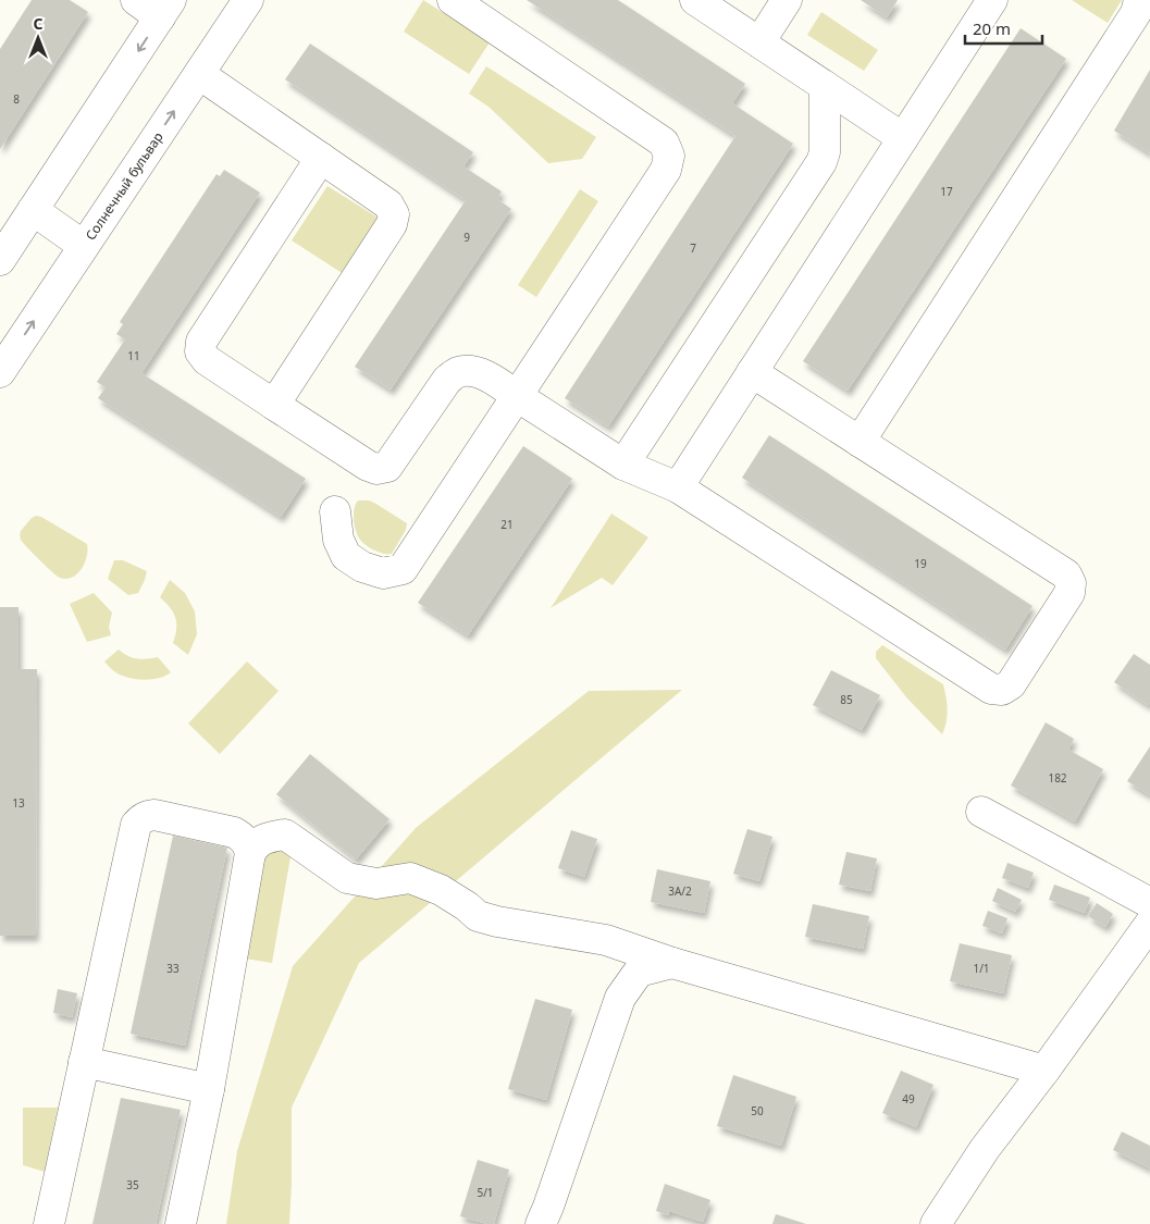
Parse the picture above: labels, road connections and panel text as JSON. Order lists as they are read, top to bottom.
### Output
{
  "streets": {
    "street": ["Солнечный бульвар"]
  },
  "house_numbers": [
    "8",
    "17",
    "9",
    "7",
    "11",
    "21",
    "19",
    "85",
    "182",
    "13",
    "3А/2",
    "33",
    "1/1",
    "49",
    "50",
    "35",
    "5/1"
  ],
  "scale_bar": "20 m",
  "north": "top"
}
